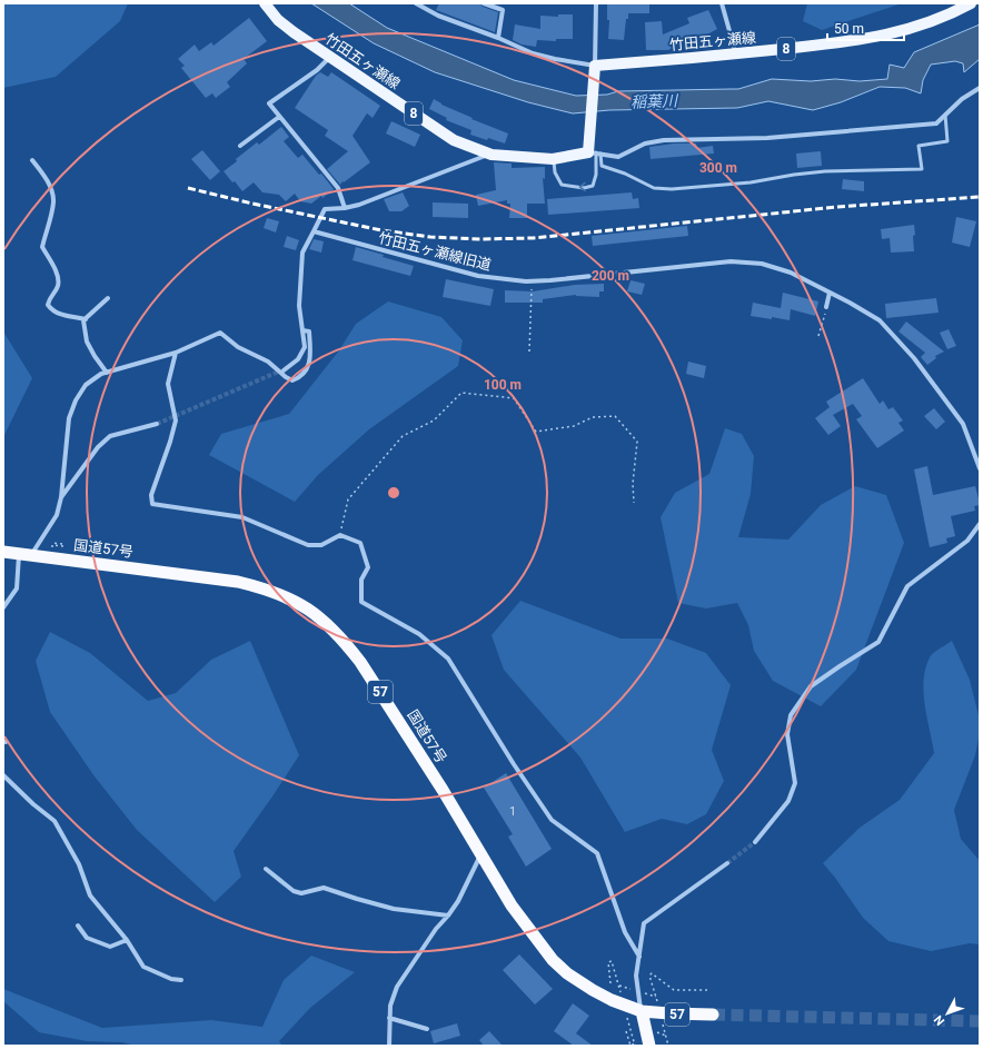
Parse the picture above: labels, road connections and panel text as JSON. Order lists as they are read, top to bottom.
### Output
{
  "streets": {
    "highway": ["国道57号", "57"],
    "main road": ["竹田五ヶ瀬線", "8"],
    "street": ["竹田五ヶ瀬線旧道"]
  },
  "water": ["稲葉川"],
  "house_numbers": ["1"],
  "scale_bar": "50 m",
  "north": "bottom left",
  "rings": ["300 m", "200 m", "100 m"]
}
